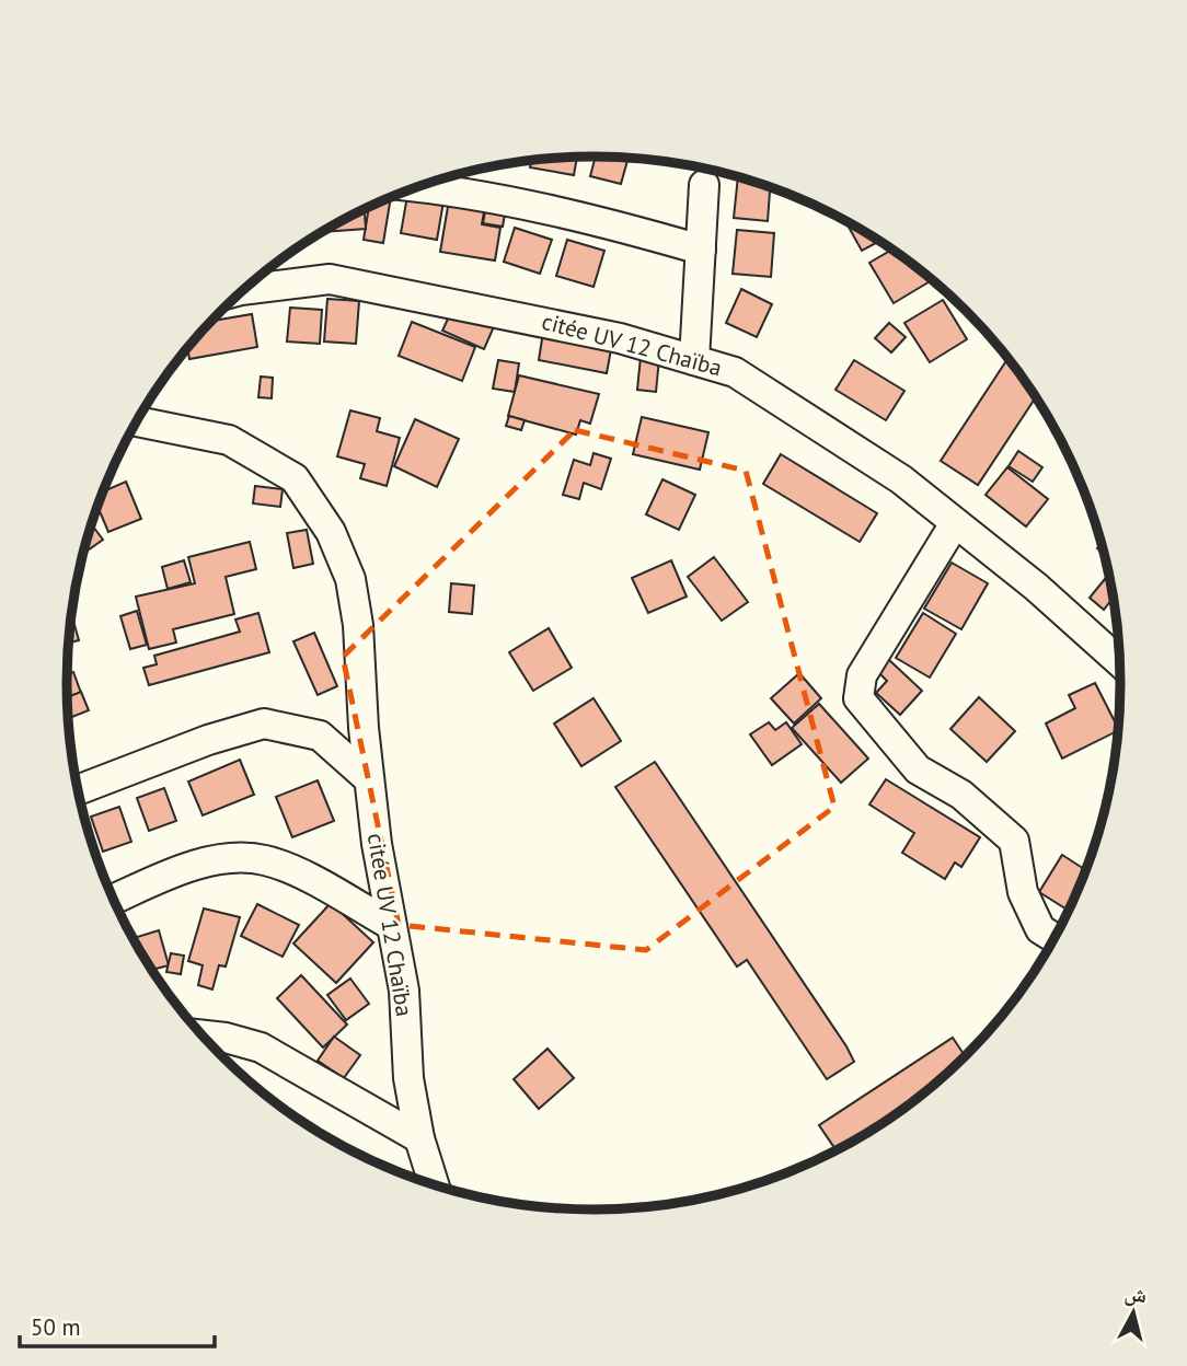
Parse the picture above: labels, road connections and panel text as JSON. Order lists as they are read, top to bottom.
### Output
{
  "streets": {
    "street": ["citée UV 12 Chaïba"]
  },
  "scale_bar": "50 m",
  "north": "top"
}
